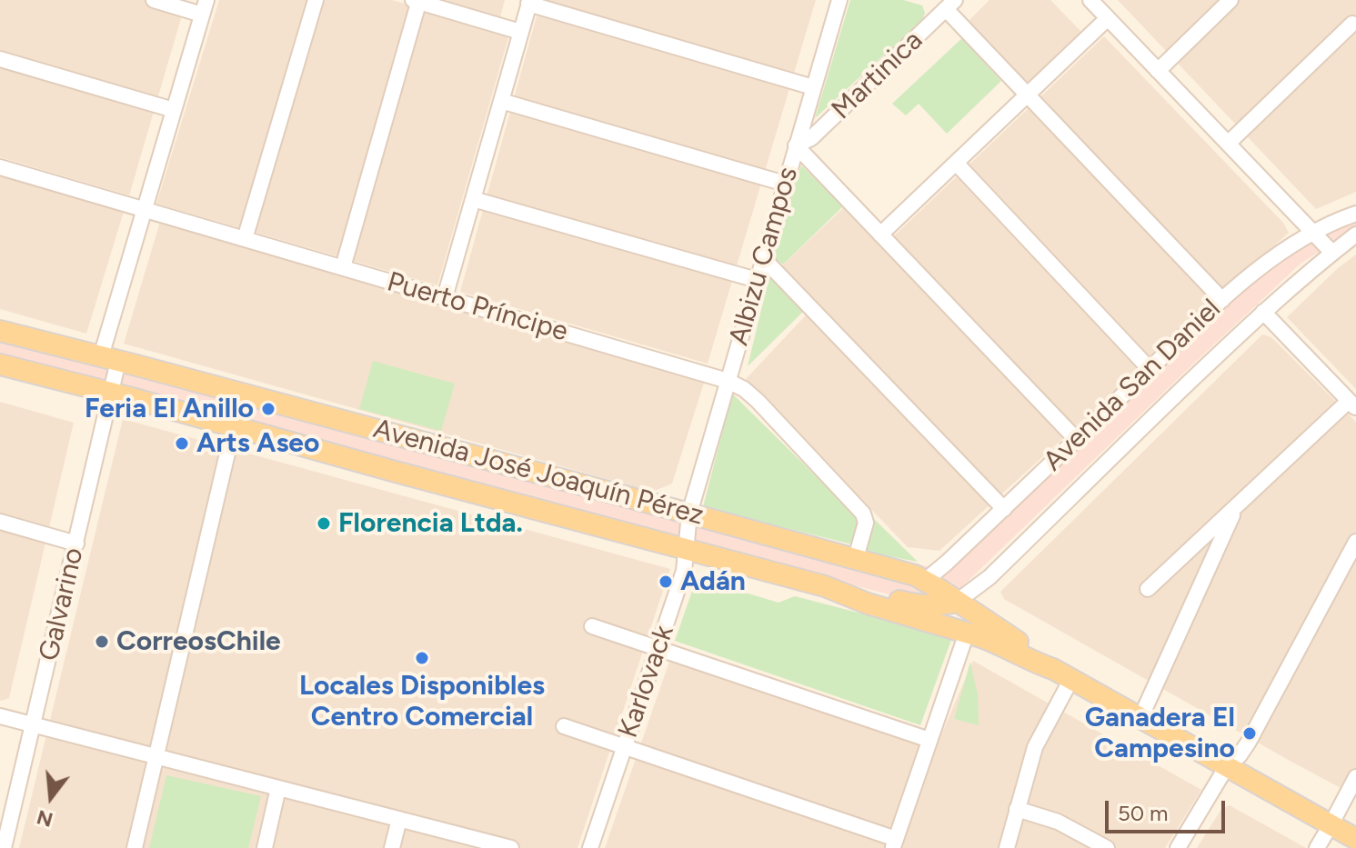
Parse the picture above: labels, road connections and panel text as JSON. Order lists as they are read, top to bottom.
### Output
{
  "streets": {
    "main road": ["Avenida José Joaquín Pérez"],
    "street": [
      "Martinica",
      "Albizu Campos",
      "Puerto Príncipe",
      "Avenida San Daniel",
      "Galvarino",
      "Karlovack"
    ]
  },
  "crossings": [
    ["Martinica", "Albizu Campos"],
    ["Albizu Campos", "Puerto Príncipe"],
    ["Albizu Campos", "Avenida José Joaquín Pérez"],
    ["Albizu Campos", "Karlovack"],
    ["Puerto Príncipe", "Avenida José Joaquín Pérez"],
    ["Puerto Príncipe", "Galvarino"],
    ["Avenida San Daniel", "Avenida José Joaquín Pérez"],
    ["Avenida José Joaquín Pérez", "Galvarino"],
    ["Avenida José Joaquín Pérez", "Karlovack"]
  ],
  "places": [
    "Feria El Anillo",
    "Arts Aseo",
    "Florencia Ltda.",
    "Adán",
    "CorreosChile",
    "Locales Disponibles Centro Comercial",
    "Ganadera El Campesino"
  ],
  "scale_bar": "50 m",
  "north": "bottom"
}
